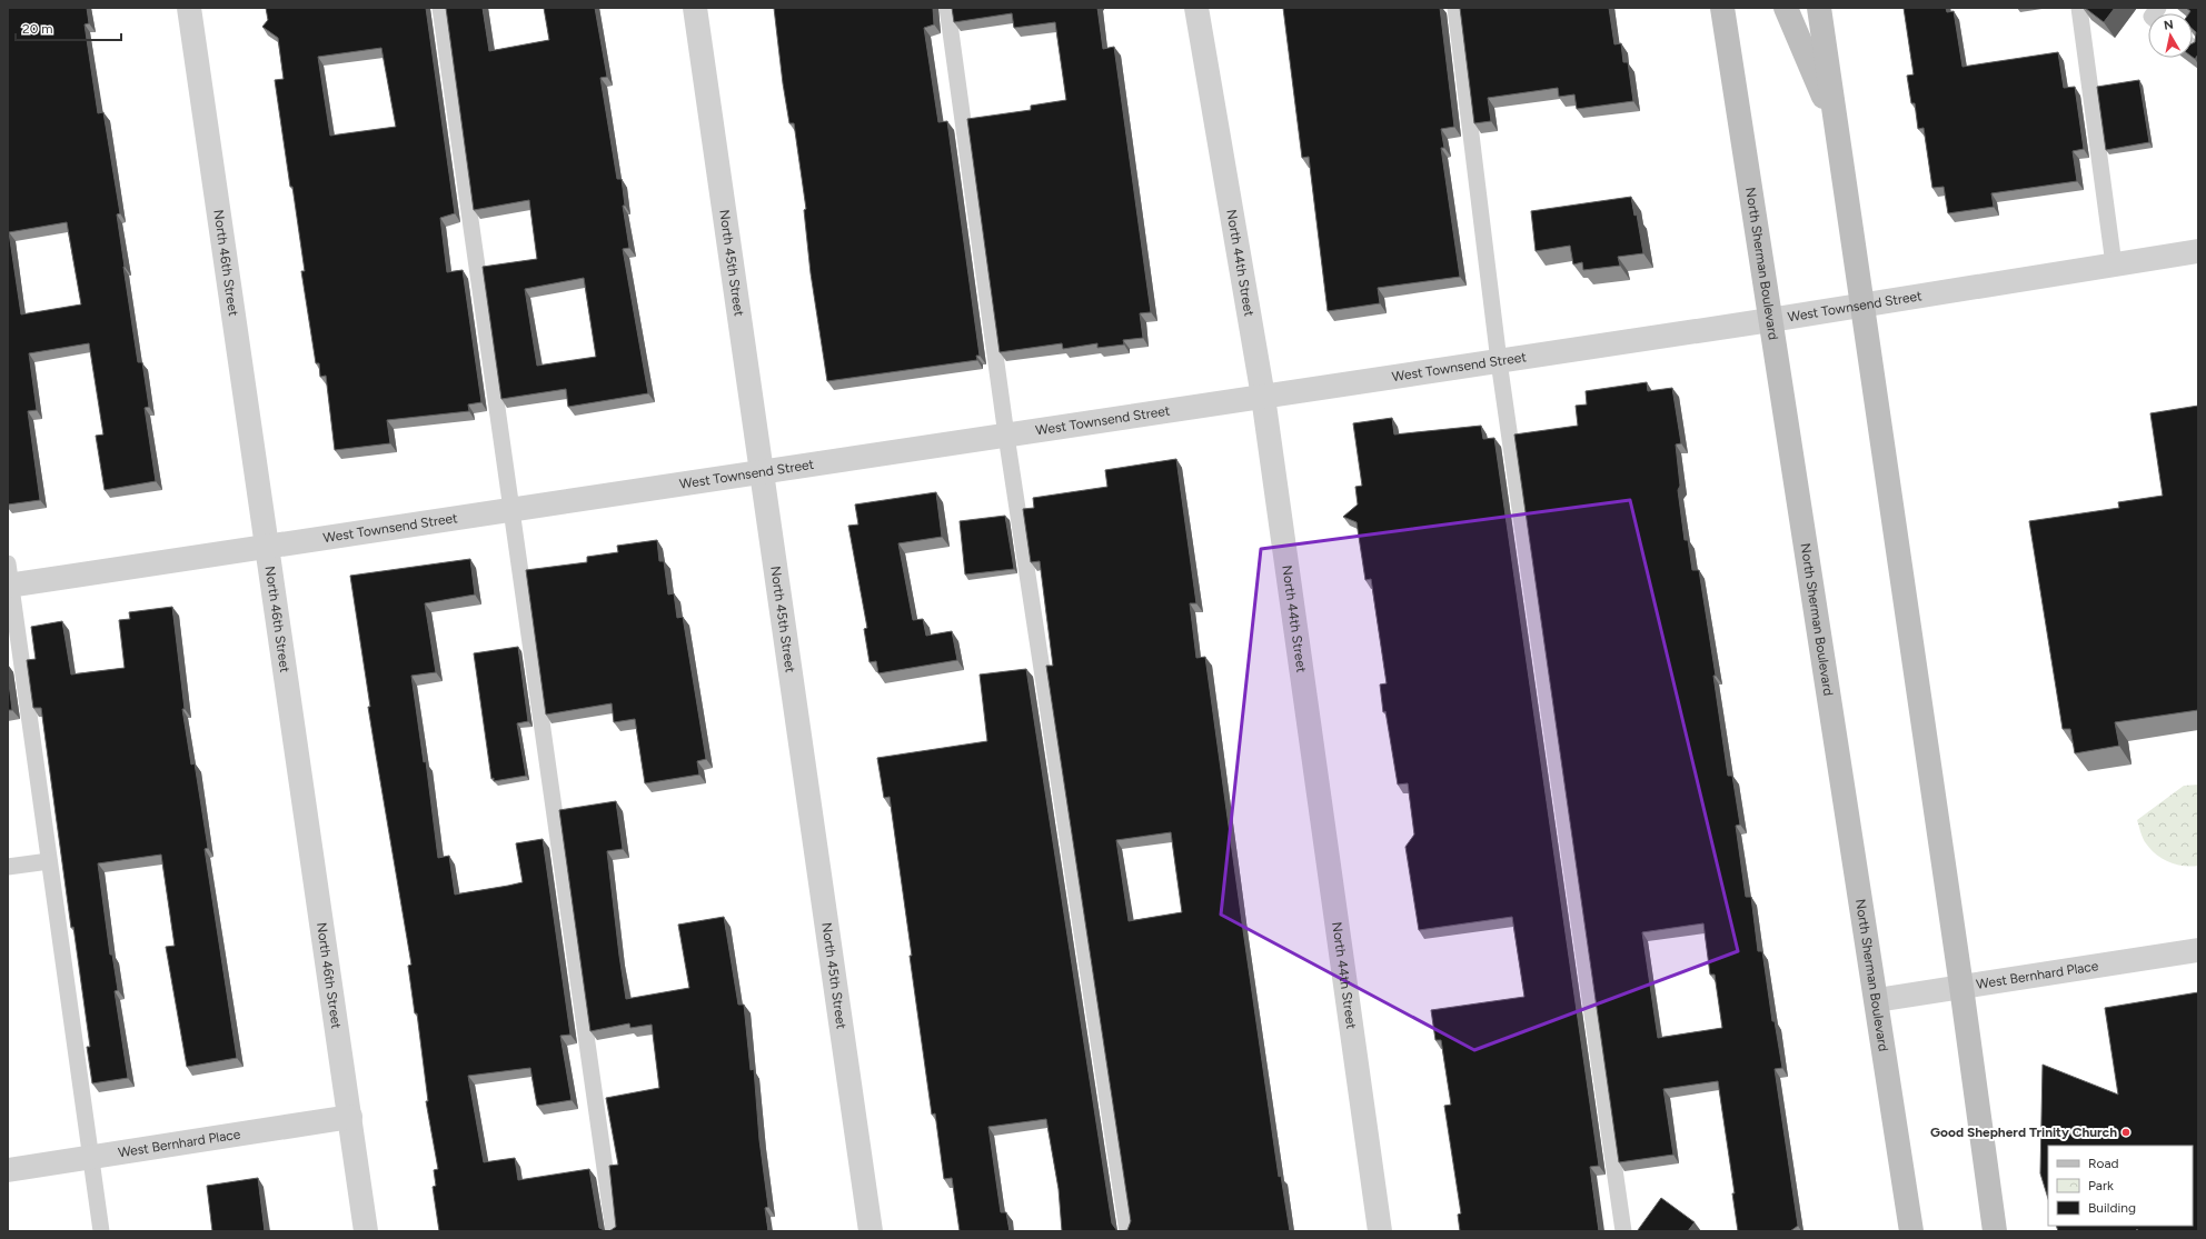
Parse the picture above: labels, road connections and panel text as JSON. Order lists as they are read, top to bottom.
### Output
{
  "streets": {
    "main road": ["North Sherman Boulevard"],
    "street": [
      "North 44th Street",
      "North 46th Street",
      "North 45th Street",
      "West Townsend Street",
      "West Bernhard Place"
    ]
  },
  "crossings": [
    ["North 44th Street", "West Townsend Street"],
    ["North 46th Street", "West Townsend Street"],
    ["North 46th Street", "West Bernhard Place"],
    ["North 45th Street", "West Townsend Street"],
    ["North Sherman Boulevard", "West Townsend Street"],
    ["North Sherman Boulevard", "West Bernhard Place"]
  ],
  "places": ["Good Shepherd Trinity Church"],
  "legend": ["Road", "Park", "Building"],
  "scale_bar": "20 m",
  "north": "top"
}
